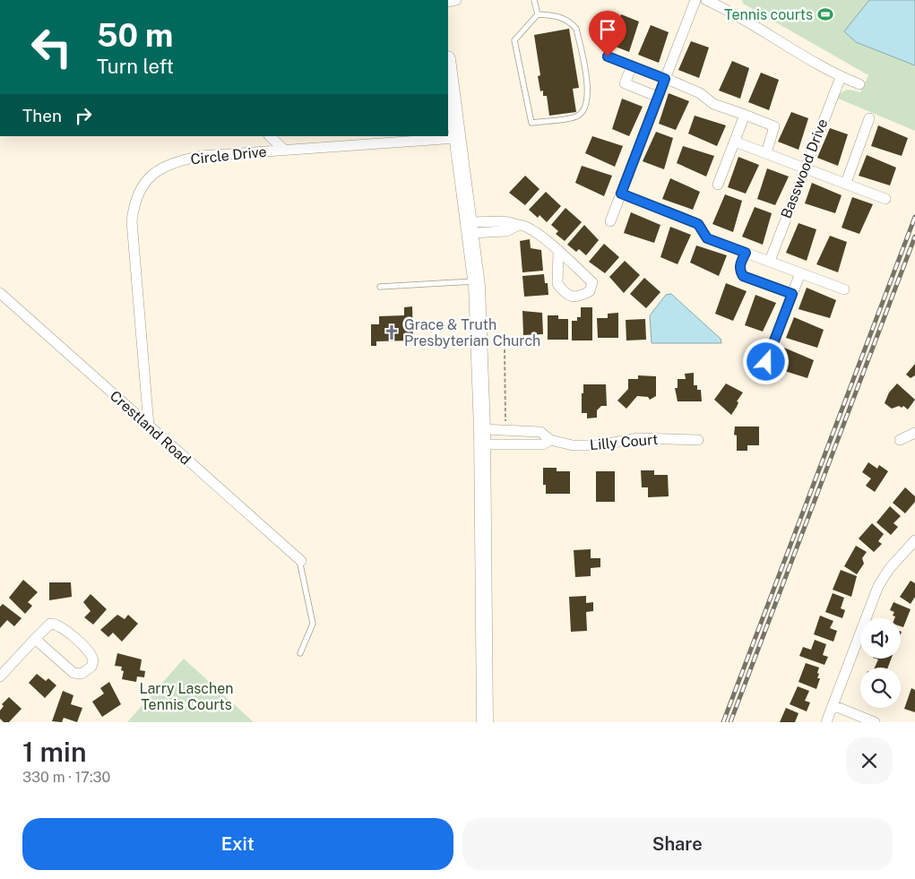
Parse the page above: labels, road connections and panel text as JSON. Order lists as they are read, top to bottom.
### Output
{
  "streets": {
    "street": [
      "Circle Drive",
      "Basswood Drive",
      "Crestland Road",
      "Lilly Court"
    ]
  },
  "crossings": [
    ["Circle Drive", "Crestland Road"]
  ],
  "parks": ["Larry Laschen Tennis Courts"],
  "places": {
    "sports": ["Tennis courts"],
    "church": ["Grace & Truth Presbyterian Church"]
  },
  "page": {
    "turn": ["50 m", "Turn left"],
    "then": "Then",
    "heading": ["1 min", "330 m · 17:30"],
    "buttons": ["Exit", "Share"]
  }
}
